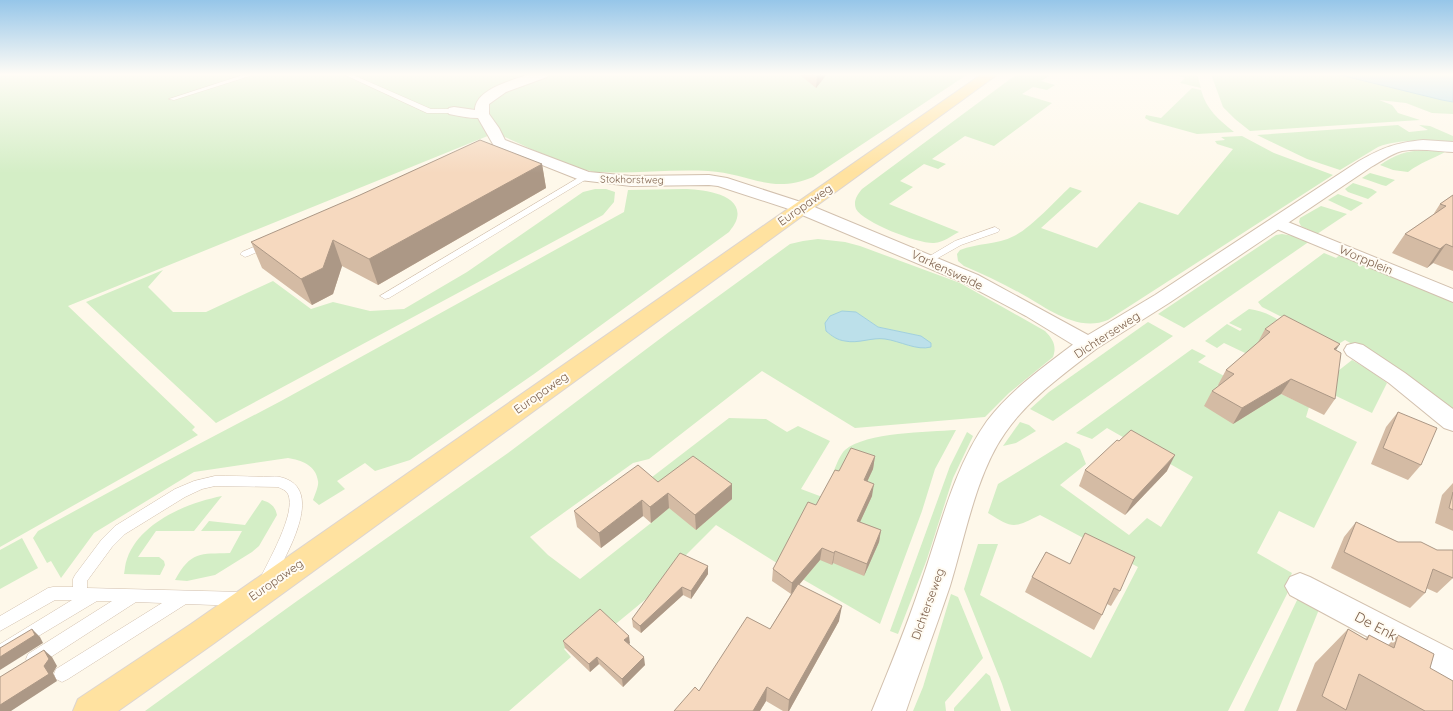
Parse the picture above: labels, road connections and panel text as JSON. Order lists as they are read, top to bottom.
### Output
{
  "streets": {
    "main road": ["Europaweg"],
    "street": [
      "Stokhorstweg",
      "Worpplein",
      "Varkensweide",
      "Dichterseweg",
      "De Enk"
    ]
  },
  "crossings": [
    ["Stokhorstweg", "Europaweg"],
    ["Stokhorstweg", "Varkensweide"],
    ["Europaweg", "Varkensweide"],
    ["Worpplein", "Dichterseweg"],
    ["Varkensweide", "Dichterseweg"]
  ]
}
